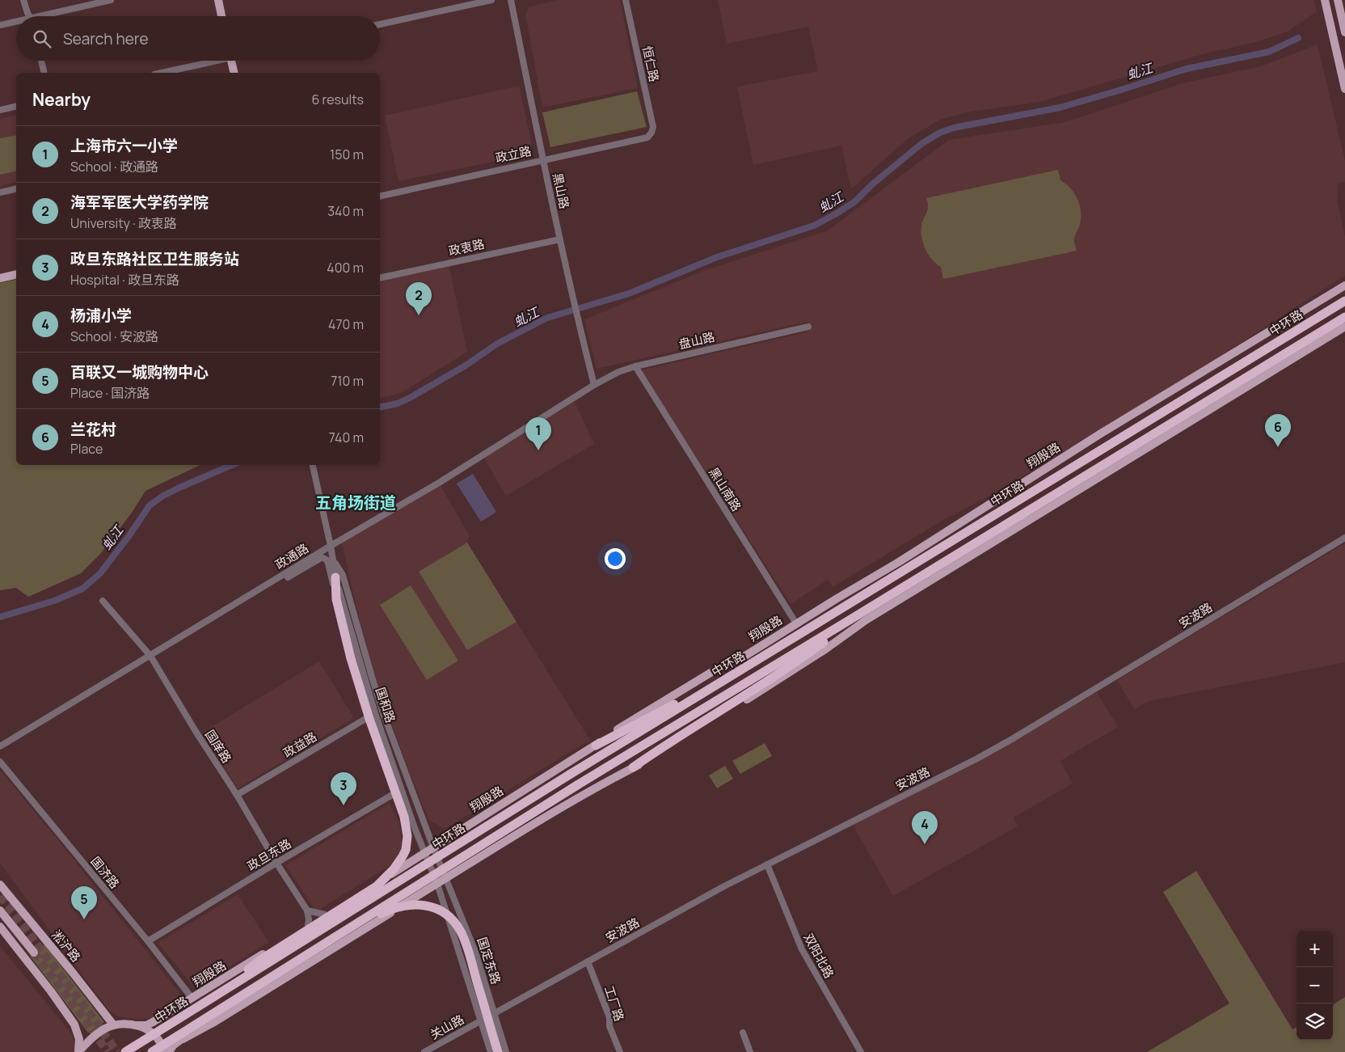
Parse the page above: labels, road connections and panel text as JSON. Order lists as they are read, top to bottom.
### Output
{
  "streets": {
    "highway": ["中环路"],
    "main road": ["翔殷路", "淞沪路"],
    "street": [
      "恒仁路",
      "政立路",
      "黑山路",
      "政衷路",
      "盘山路",
      "黑山南路",
      "政通路",
      "安波路",
      "国和路",
      "政益路",
      "国庠路",
      "政旦东路",
      "国济路",
      "双阳北路",
      "国定东路",
      "工厂路",
      "关山路"
    ]
  },
  "crossings": [
    ["恒仁路", "政立路"],
    ["政立路", "黑山路"],
    ["黑山路", "政衷路"],
    ["黑山路", "盘山路"],
    ["黑山路", "政通路"],
    ["盘山路", "黑山南路"],
    ["盘山路", "政通路"],
    ["翔殷路", "黑山南路"],
    ["翔殷路", "国和路"],
    ["翔殷路", "国庠路"],
    ["翔殷路", "国济路"],
    ["政通路", "国和路"],
    ["政通路", "国庠路"],
    ["安波路", "国和路"],
    ["安波路", "双阳北路"],
    ["安波路", "国定东路"],
    ["安波路", "工厂路"],
    ["安波路", "关山路"],
    ["国和路", "政益路"],
    ["国和路", "政旦东路"],
    ["国和路", "国定东路"],
    ["国和路", "关山路"],
    ["政益路", "国庠路"],
    ["国庠路", "政旦东路"],
    ["政旦东路", "国济路"]
  ],
  "districts": ["五角场街道"],
  "water": ["虬江"],
  "page": {
    "search": "Search here",
    "heading": ["Nearby", "6 results"],
    "list": [
      {
        "mark": "1",
        "name": "上海市六一小学",
        "note": "School · 政通路",
        "value": "150 m"
      },
      {
        "mark": "2",
        "name": "海军军医大学药学院",
        "note": "University · 政衷路",
        "value": "340 m"
      },
      {
        "mark": "3",
        "name": "政旦东路社区卫生服务站",
        "note": "Hospital · 政旦东路",
        "value": "400 m"
      },
      {
        "mark": "4",
        "name": "杨浦小学",
        "note": "School · 安波路",
        "value": "470 m"
      },
      {
        "mark": "5",
        "name": "百联又一城购物中心",
        "note": "Place · 国济路",
        "value": "710 m"
      },
      {
        "mark": "6",
        "name": "兰花村",
        "note": "Place",
        "value": "740 m"
      }
    ],
    "pins": [
      "2",
      "6",
      "1",
      "3",
      "4",
      "5"
    ],
    "map_buttons": ["+", "−"]
  }
}
